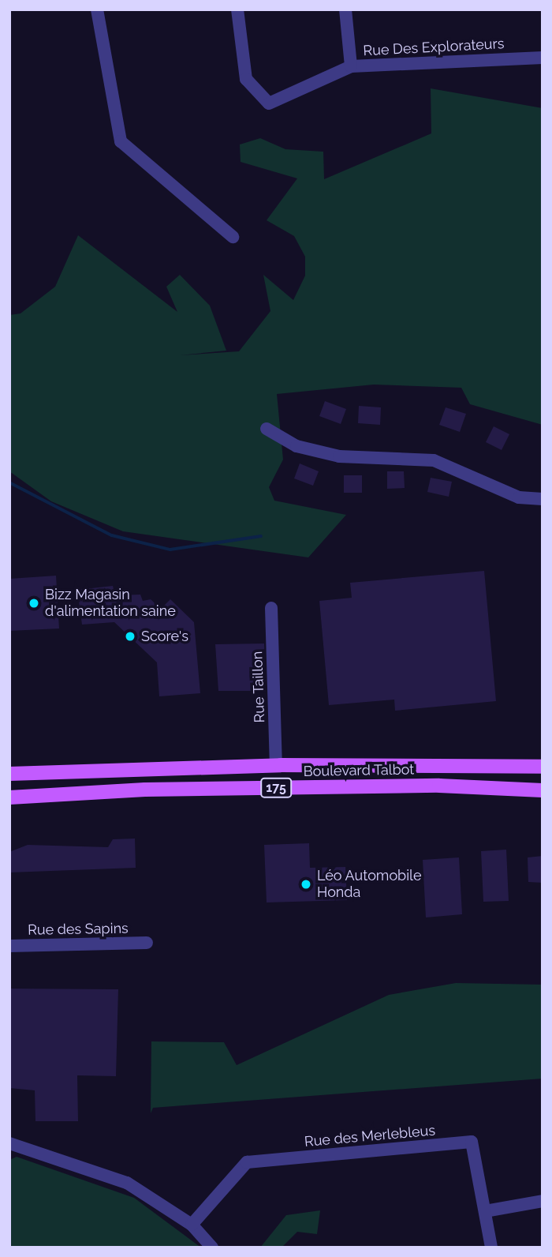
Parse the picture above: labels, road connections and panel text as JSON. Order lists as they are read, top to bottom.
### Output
{
  "streets": {
    "main road": ["Boulevard Talbot", "175"],
    "street": [
      "Rue Des Explorateurs",
      "Rue Taillon",
      "Rue des Sapins",
      "Rue des Merlebleus"
    ]
  },
  "crossings": [
    ["Rue Taillon", "Boulevard Talbot"]
  ],
  "places": ["Bizz Magasin d'alimentation saine", "Score's", "Léo Automobile Honda"]
}
